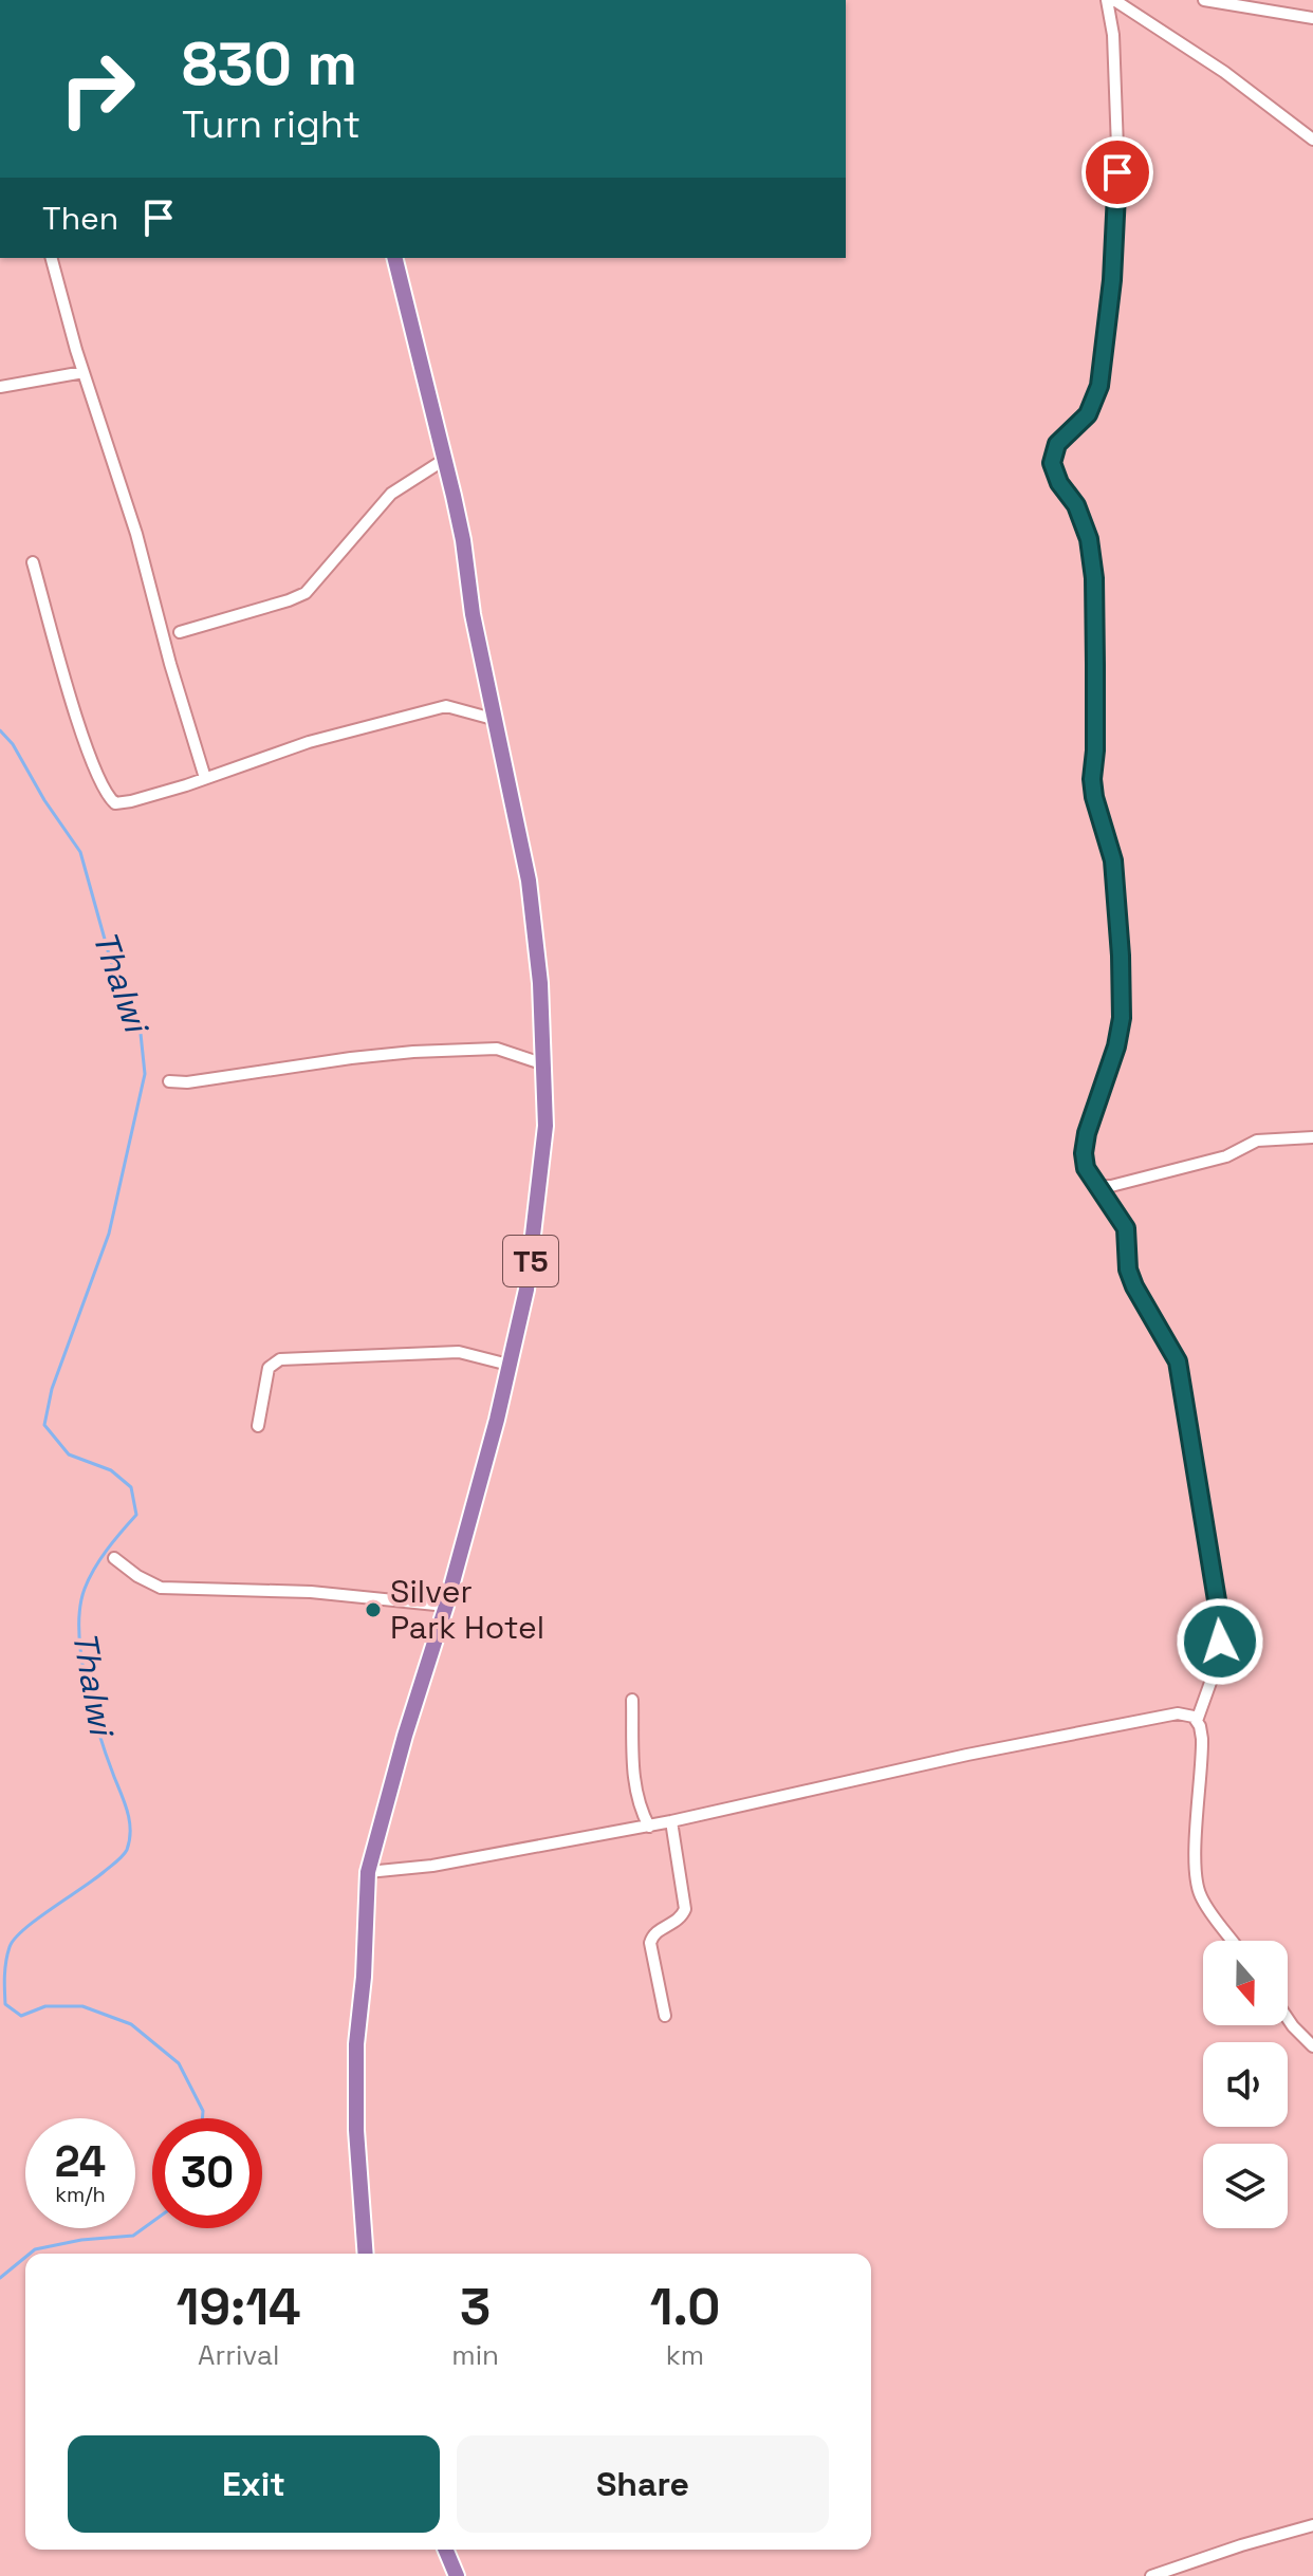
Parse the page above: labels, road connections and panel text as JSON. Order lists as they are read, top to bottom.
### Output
{
  "streets": {
    "highway": ["T5"]
  },
  "water": ["Thalwi"],
  "places": ["Silver Park Hotel"],
  "north": "bottom",
  "page": {
    "turn": ["830 m", "Turn right"],
    "then": "Then",
    "speed": "24 km/h",
    "limit": "30",
    "eta": [
      "19:14",
      "Arrival",
      "3",
      "min",
      "1.0",
      "km"
    ],
    "buttons": ["Exit", "Share"]
  }
}
